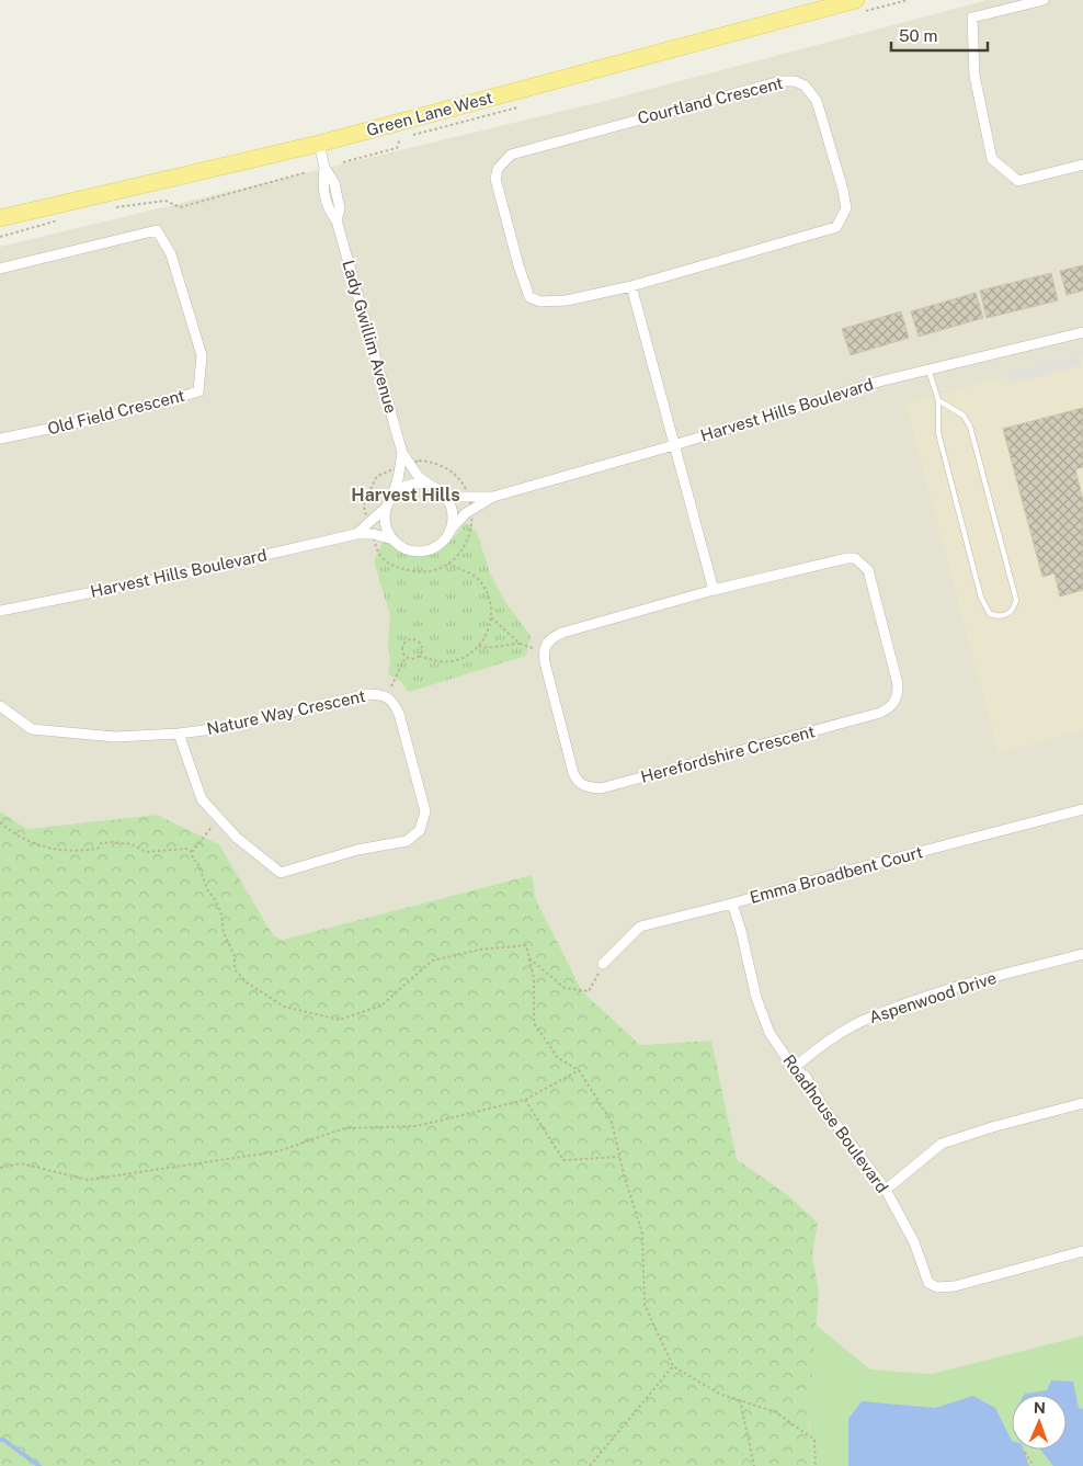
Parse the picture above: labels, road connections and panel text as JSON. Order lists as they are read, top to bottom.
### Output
{
  "streets": {
    "main road": ["Green Lane West"],
    "street": [
      "Courtland Crescent",
      "Lady Gwillim Avenue",
      "Harvest Hills Boulevard",
      "Old Field Crescent",
      "Nature Way Crescent",
      "Herefordshire Crescent",
      "Emma Broadbent Court",
      "Aspenwood Drive",
      "Roadhouse Boulevard"
    ]
  },
  "crossings": [
    ["Green Lane West", "Lady Gwillim Avenue"],
    ["Lady Gwillim Avenue", "Harvest Hills Boulevard"],
    ["Emma Broadbent Court", "Roadhouse Boulevard"],
    ["Aspenwood Drive", "Roadhouse Boulevard"]
  ],
  "districts": ["Harvest Hills"],
  "scale_bar": "50 m",
  "north": "top"
}
